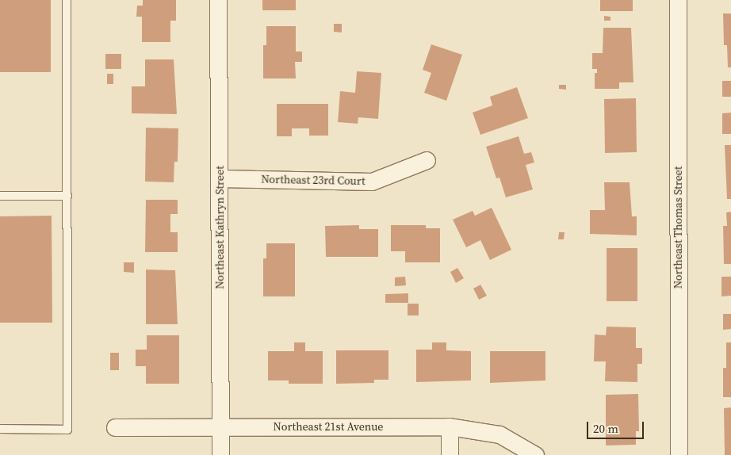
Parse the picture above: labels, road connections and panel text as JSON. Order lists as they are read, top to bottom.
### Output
{
  "streets": {
    "street": [
      "Northeast 23rd Court",
      "Northeast Kathryn Street",
      "Northeast Thomas Street",
      "Northeast 21st Avenue"
    ]
  },
  "crossings": [
    ["Northeast 23rd Court", "Northeast Kathryn Street"],
    ["Northeast Kathryn Street", "Northeast 21st Avenue"]
  ],
  "scale_bar": "20 m"
}
